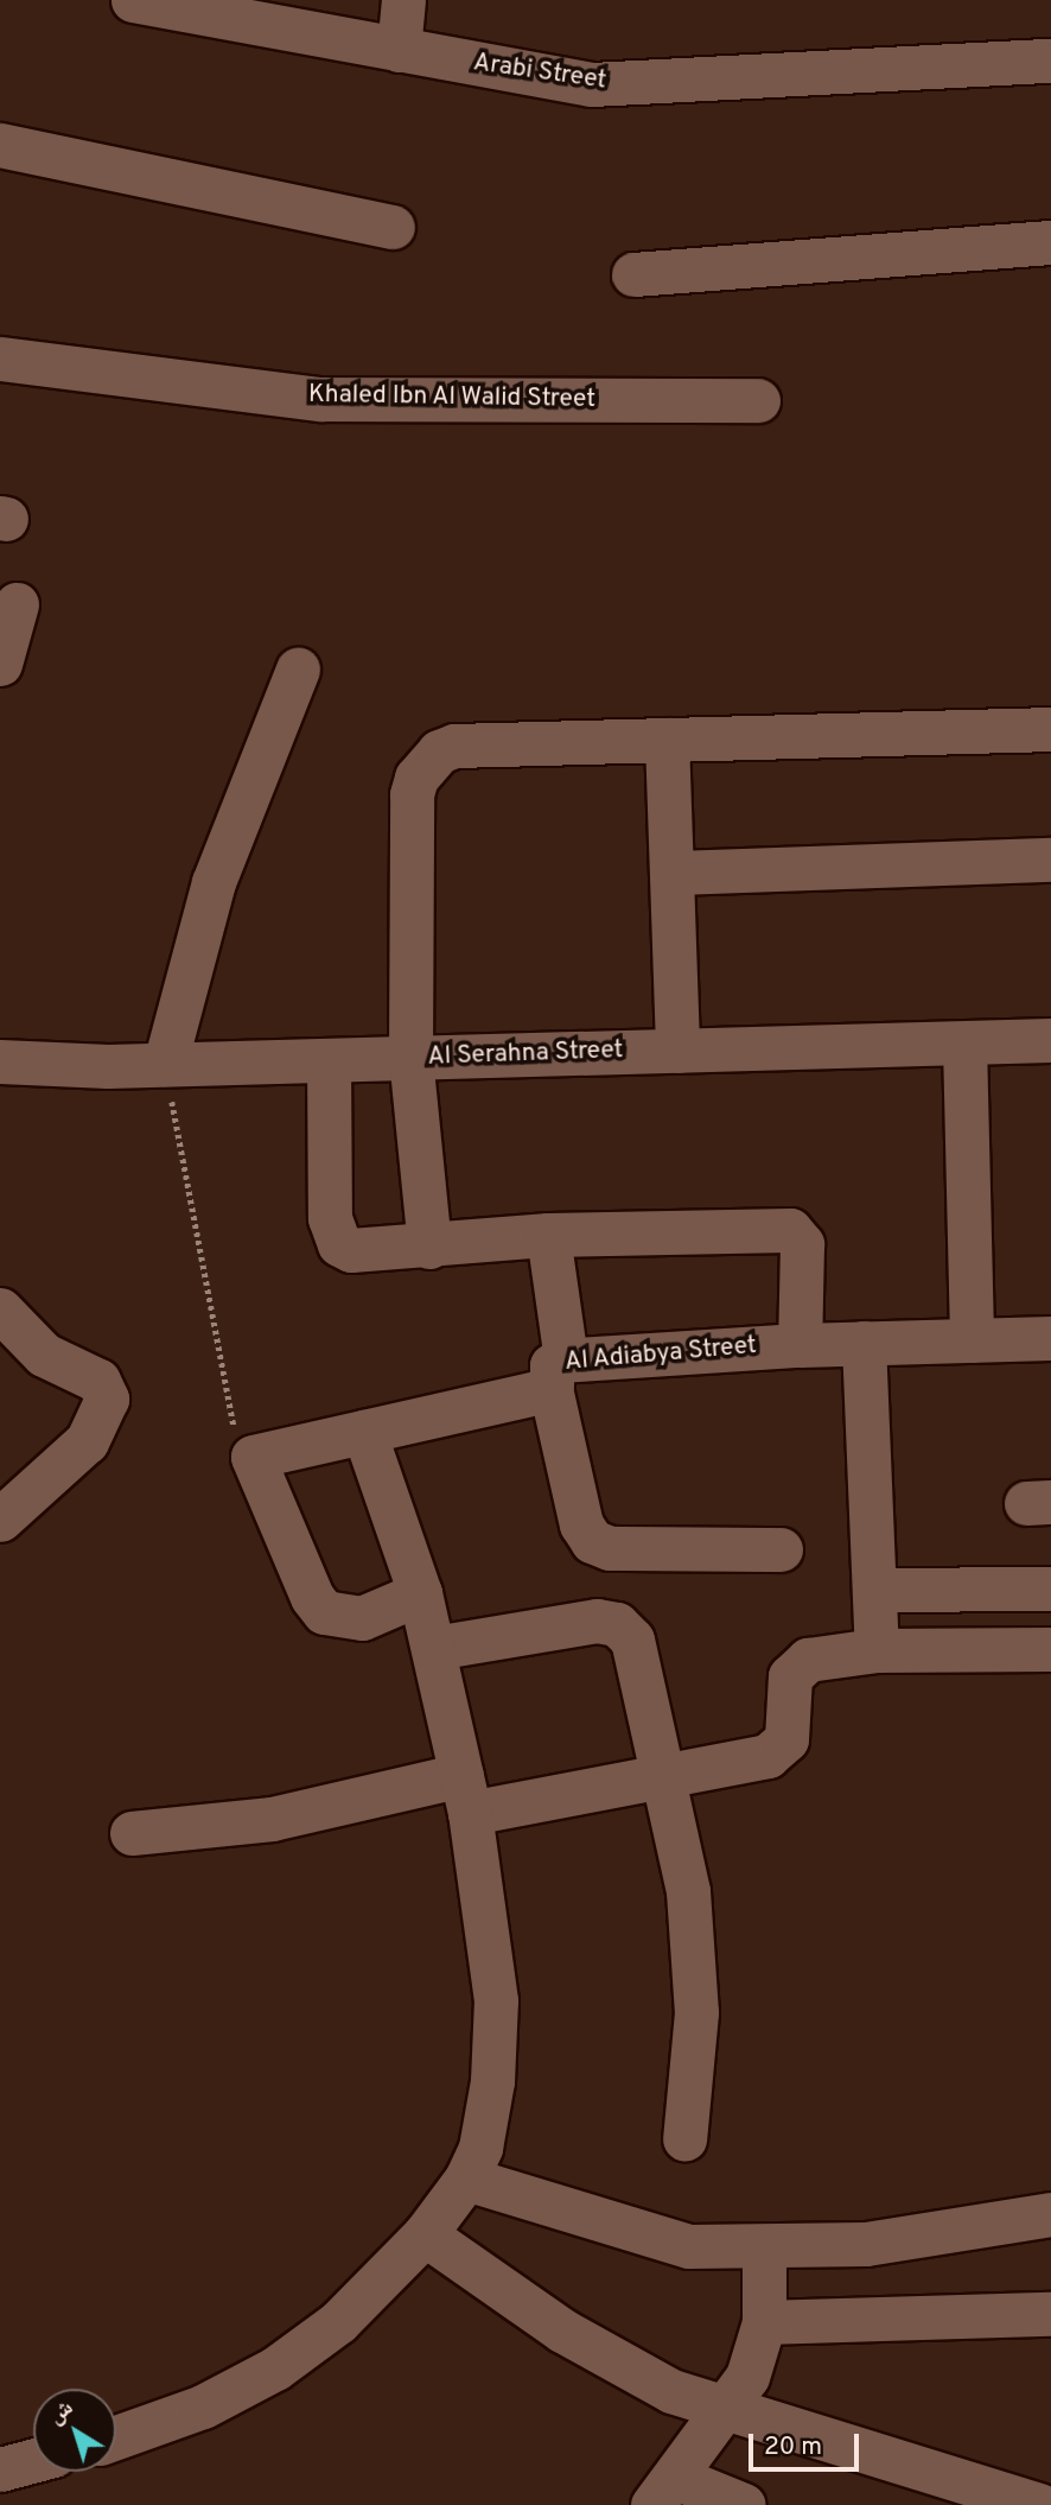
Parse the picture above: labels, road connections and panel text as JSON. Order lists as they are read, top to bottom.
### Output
{
  "streets": {
    "street": [
      "Arabi Street",
      "Khaled Ibn Al Walid Street",
      "Al Serahna Street",
      "Al Adiabya Street"
    ]
  },
  "scale_bar": "20 m",
  "north": "top left"
}
